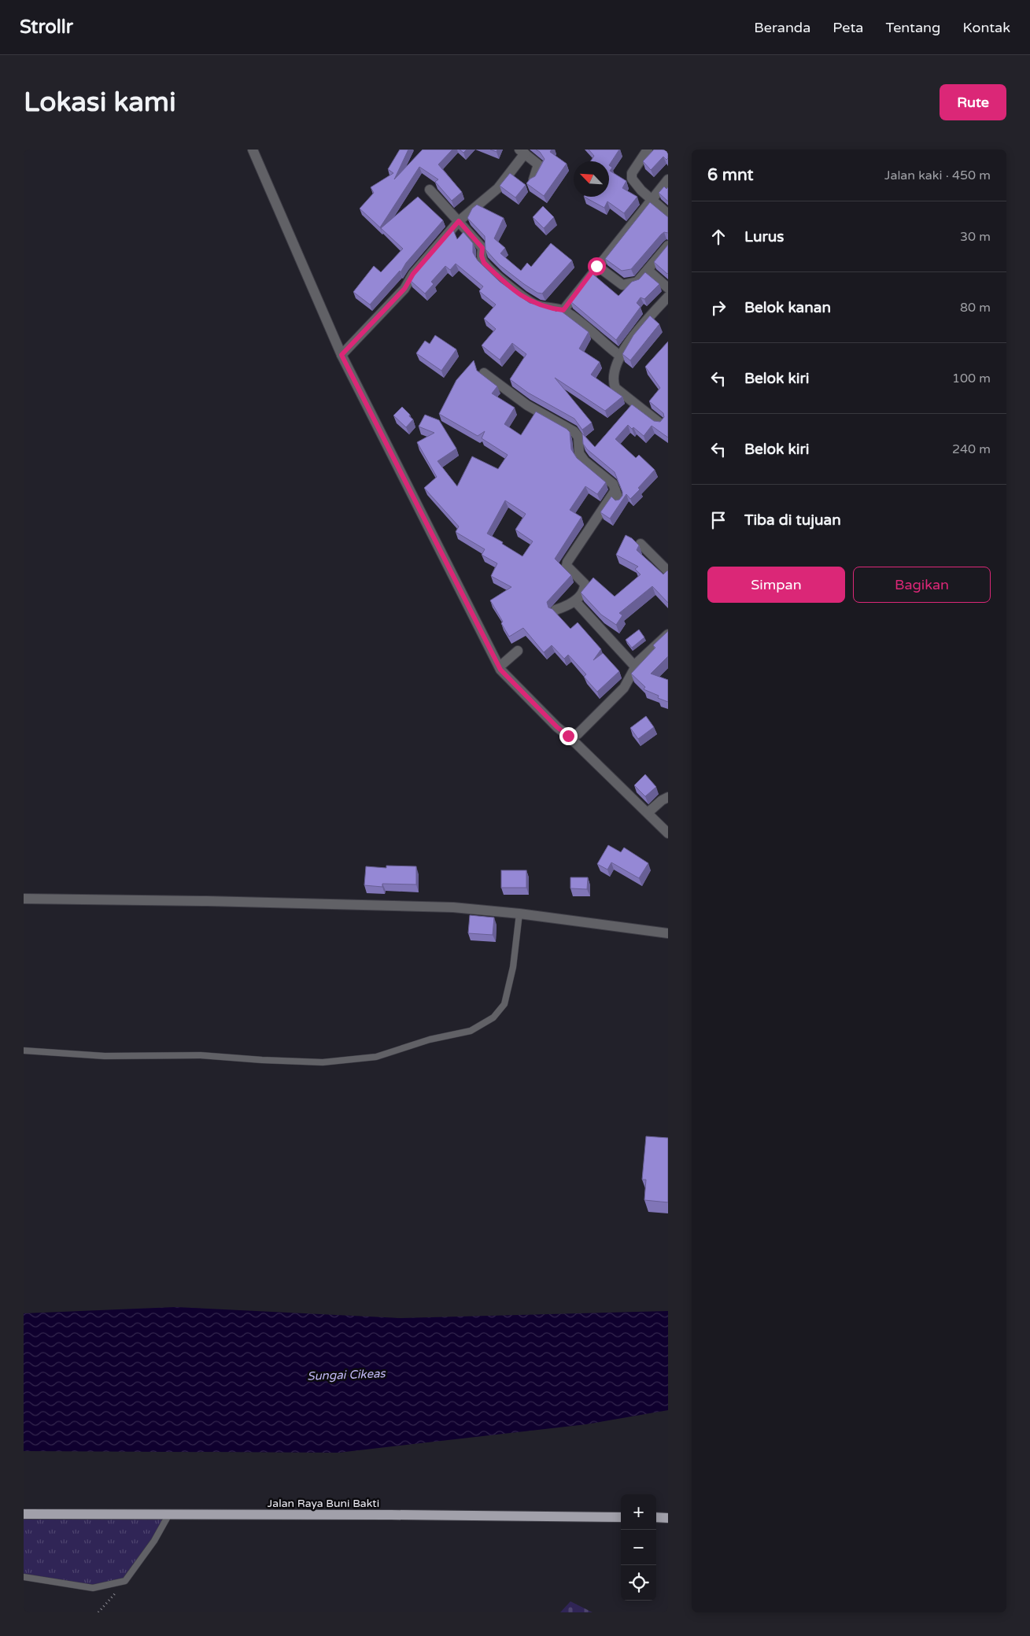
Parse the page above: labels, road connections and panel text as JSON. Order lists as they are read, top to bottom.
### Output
{
  "streets": {
    "main road": ["Jalan Raya Buni Bakti"]
  },
  "water": ["Sungai Cikeas"],
  "north": "top left",
  "page": {
    "header": "Strollr",
    "nav": [
      "Beranda",
      "Peta",
      "Tentang",
      "Kontak"
    ],
    "buttons": [
      "Rute",
      ["Simpan", "Bagikan"]
    ],
    "title": "Lokasi kami",
    "heading": ["6 mnt", "Jalan kaki · 450 m"],
    "list": [
      ["Lurus", "30 m"],
      ["Belok kanan", "80 m"],
      ["Belok kiri", "100 m"],
      ["Belok kiri", "240 m"],
      "Tiba di tujuan"
    ],
    "map_buttons": ["+", "−"]
  }
}
